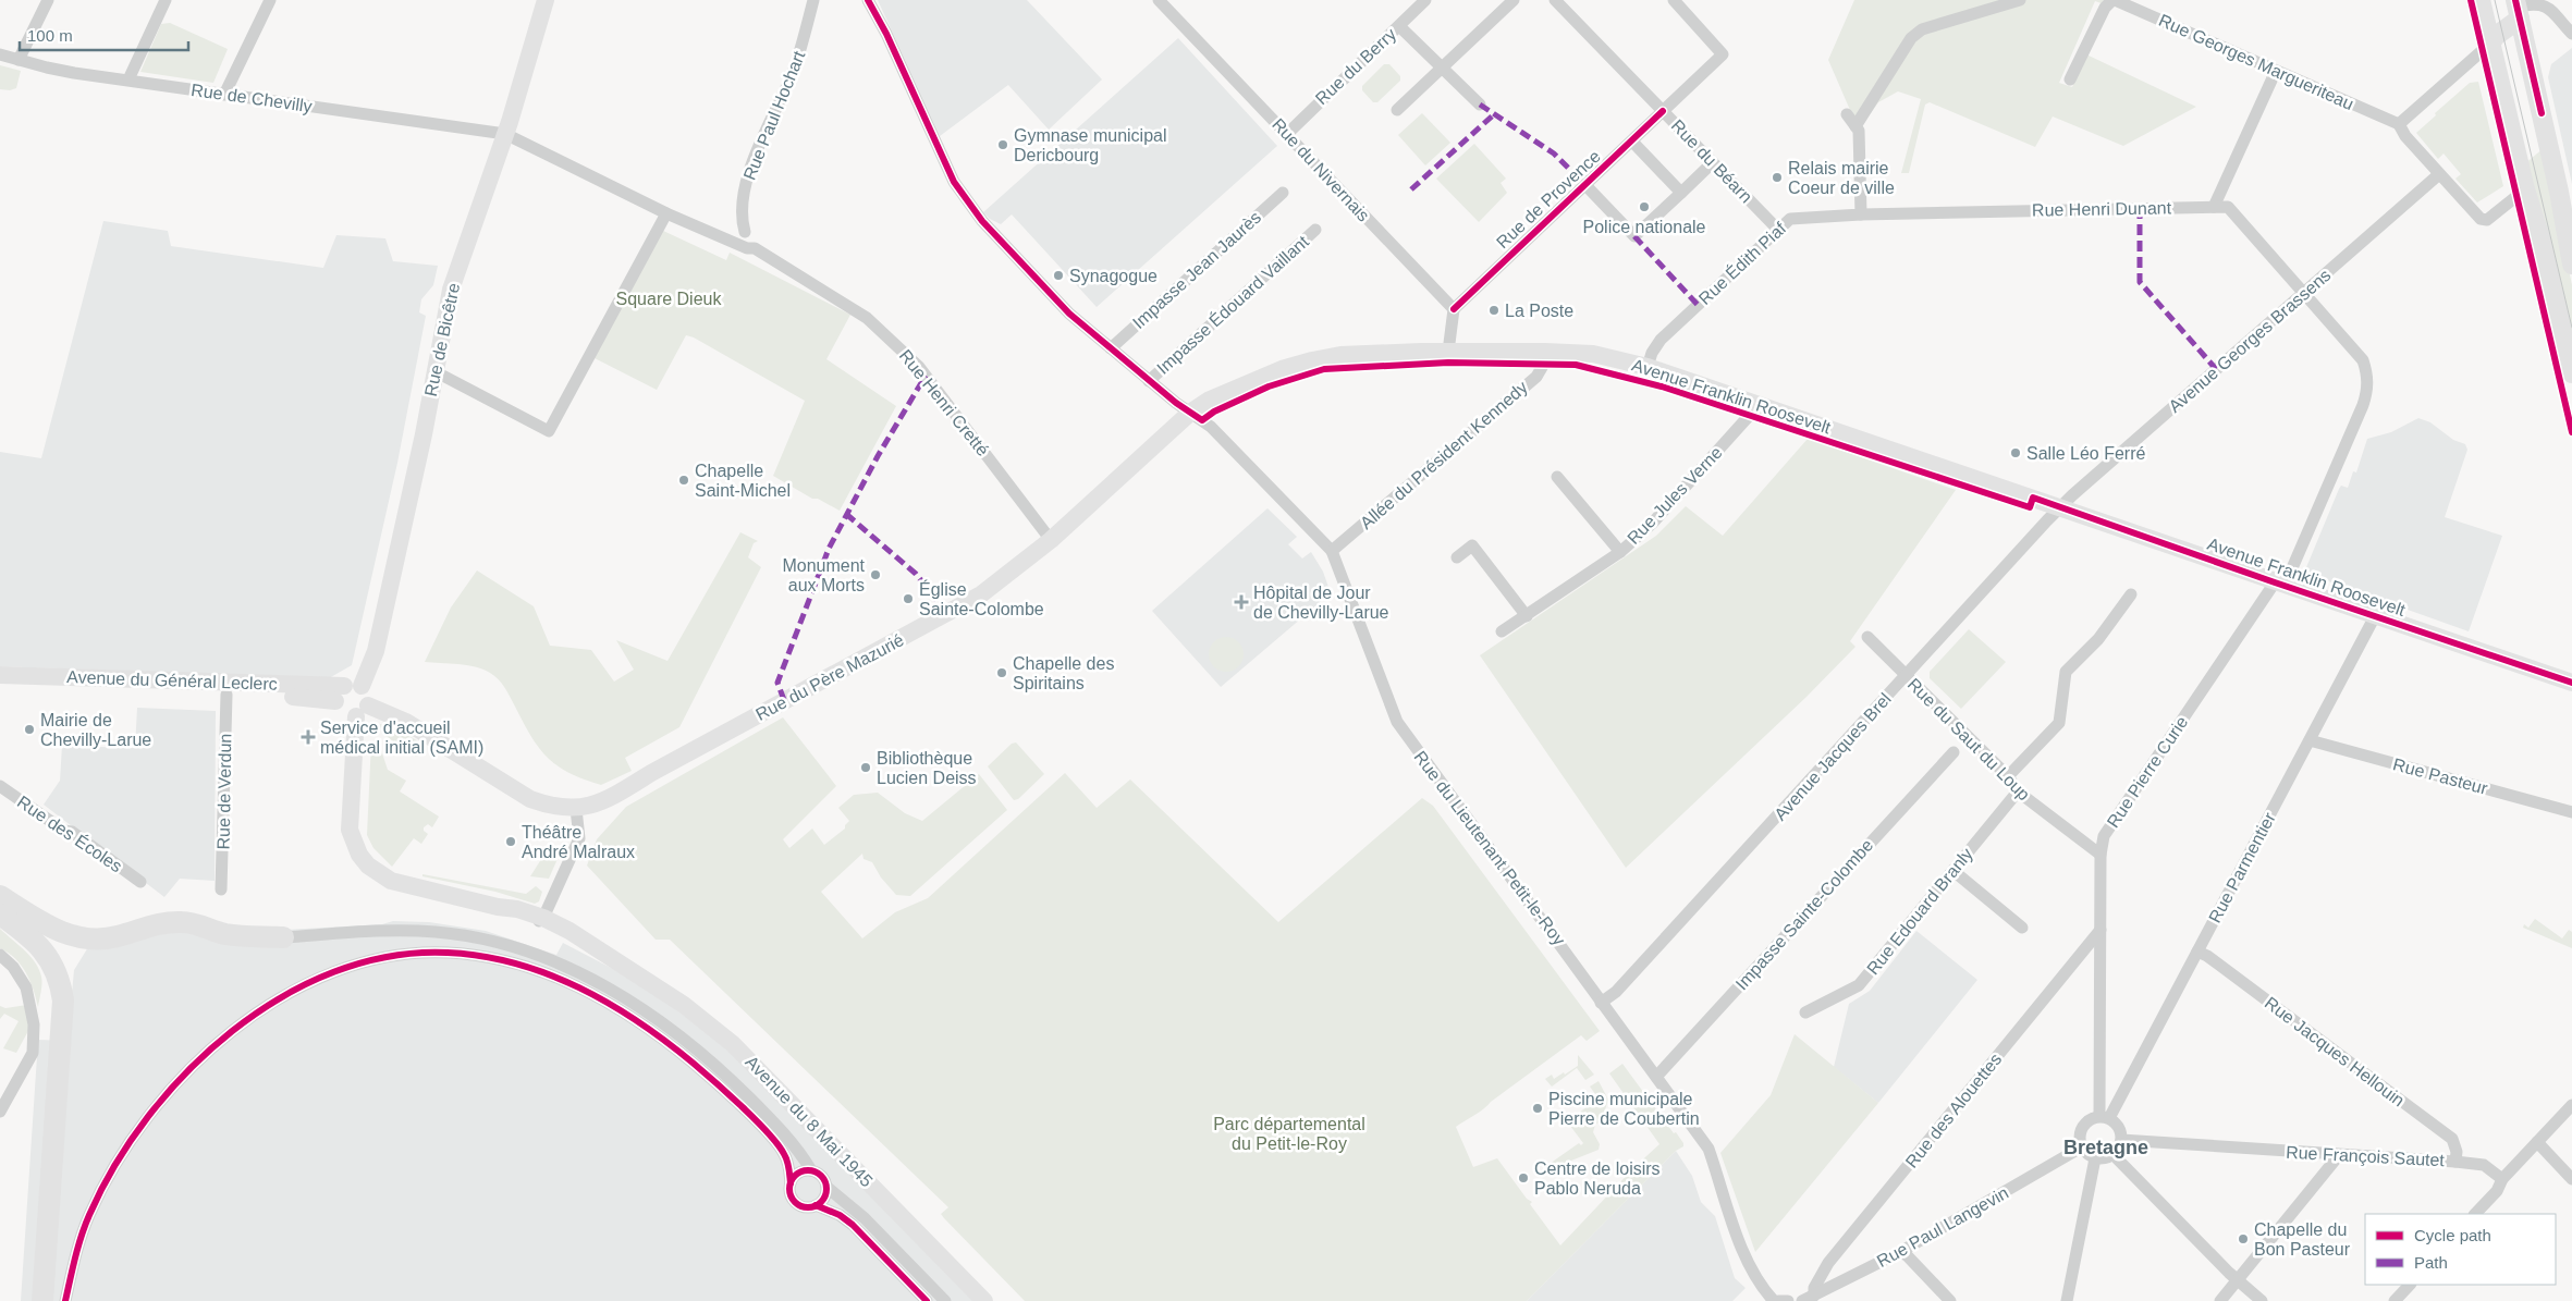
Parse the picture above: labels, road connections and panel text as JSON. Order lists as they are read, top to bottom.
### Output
{
  "streets": {
    "main road": [
      "Rue de Bicêtre",
      "Avenue Franklin Roosevelt",
      "Rue du Père Mazurié",
      "Avenue du Général Leclerc",
      "Avenue du 8 Mai 1945"
    ],
    "street": [
      "Rue Georges Margueriteau",
      "Rue du Berry",
      "Rue de Chevilly",
      "Rue Paul Hochart",
      "Rue du Béarn",
      "Rue du Nivernais",
      "Rue de Provence",
      "Rue Henri Dunant",
      "Rue Édith Piaf",
      "Impasse Jean Jaurès",
      "Impasse Édouard Vaillant",
      "Avenue Georges Brassens",
      "Rue Henri Cretté",
      "Allée du Président Kennedy",
      "Rue Jules Verne",
      "Rue du Saut du Loup",
      "Avenue Jacques Brel",
      "Rue Pierre Curie",
      "Rue Pasteur",
      "Rue de Verdun",
      "Rue des Écoles",
      "Rue du Lieutenant Petit-le-Roy",
      "Rue Parmentier",
      "Rue Edouard Branly",
      "Impasse Sainte-Colombe",
      "Rue Jacques Hellouin",
      "Rue des Alouettes",
      "Rue François Sautet",
      "Rue Paul Langevin"
    ]
  },
  "crossings": [
    ["Rue du Berry", "Rue du Nivernais"],
    ["Rue de Chevilly", "Rue de Bicêtre"],
    ["Rue de Chevilly", "Rue Henri Cretté"],
    ["Rue du Béarn", "Rue de Provence"],
    ["Rue du Béarn", "Rue Édith Piaf"],
    ["Rue du Nivernais", "Rue de Provence"],
    ["Rue Henri Dunant", "Rue Édith Piaf"],
    ["Rue Henri Dunant", "Avenue Georges Brassens"],
    ["Rue Henri Dunant", "Rue Pierre Curie"],
    ["Rue Édith Piaf", "Avenue Franklin Roosevelt"],
    ["Impasse Jean Jaurès", "Rue du Lieutenant Petit-le-Roy"],
    ["Impasse Édouard Vaillant", "Rue du Lieutenant Petit-le-Roy"],
    ["Rue de Bicêtre", "Avenue du Général Leclerc"],
    ["Rue de Bicêtre", "Avenue du 8 Mai 1945"],
    ["Avenue Georges Brassens", "Avenue Franklin Roosevelt"],
    ["Avenue Georges Brassens", "Avenue Jacques Brel"],
    ["Avenue Georges Brassens", "Rue Pierre Curie"],
    ["Avenue Franklin Roosevelt", "Allée du Président Kennedy"],
    ["Avenue Franklin Roosevelt", "Rue Jules Verne"],
    ["Avenue Franklin Roosevelt", "Rue du Père Mazurié"],
    ["Avenue Franklin Roosevelt", "Avenue Jacques Brel"],
    ["Avenue Franklin Roosevelt", "Rue Pierre Curie"],
    ["Avenue Franklin Roosevelt", "Rue du Lieutenant Petit-le-Roy"],
    ["Avenue Franklin Roosevelt", "Rue Parmentier"],
    ["Rue Henri Cretté", "Rue du Père Mazurié"],
    ["Allée du Président Kennedy", "Rue du Lieutenant Petit-le-Roy"],
    ["Rue du Père Mazurié", "Rue du Lieutenant Petit-le-Roy"],
    ["Avenue du Général Leclerc", "Avenue du 8 Mai 1945"],
    ["Rue du Saut du Loup", "Avenue Jacques Brel"],
    ["Rue du Saut du Loup", "Rue Pierre Curie"],
    ["Rue du Saut du Loup", "Rue Edouard Branly"],
    ["Avenue Jacques Brel", "Rue du Lieutenant Petit-le-Roy"],
    ["Rue Pierre Curie", "Rue Parmentier"],
    ["Rue Pierre Curie", "Rue des Alouettes"],
    ["Rue Pierre Curie", "Rue François Sautet"],
    ["Rue Pierre Curie", "Rue Paul Langevin"],
    ["Rue Pasteur", "Rue Parmentier"],
    ["Rue du Lieutenant Petit-le-Roy", "Impasse Sainte-Colombe"],
    ["Rue Parmentier", "Rue Jacques Hellouin"],
    ["Rue Parmentier", "Rue François Sautet"],
    ["Rue Parmentier", "Rue Paul Langevin"],
    ["Rue Jacques Hellouin", "Rue François Sautet"],
    ["Rue des Alouettes", "Rue Paul Langevin"],
    ["Rue François Sautet", "Rue Paul Langevin"]
  ],
  "districts": ["Bretagne"],
  "parks": ["Square Dieuk", "Parc départemental du Petit-le-Roy"],
  "places": {
    "other": [
      "Gymnase municipal Dericbourg",
      "Relais mairie Coeur de ville",
      "Police nationale",
      "Synagogue",
      "La Poste",
      "Salle Léo Ferré",
      "Chapelle Saint-Michel",
      "Monument aux Morts",
      "Église Sainte-Colombe",
      "Chapelle des Spiritains",
      "Mairie de Chevilly-Larue",
      "Bibliothèque Lucien Deiss",
      "Théâtre André Malraux",
      "Piscine municipale Pierre de Coubertin",
      "Centre de loisirs Pablo Neruda",
      "Chapelle du Bon Pasteur"
    ],
    "health": ["Hôpital de Jour de Chevilly-Larue", "Service d'accueil médical initial (SAMI)"]
  },
  "legend": ["Cycle path", "Path"],
  "scale_bar": "100 m"
}
